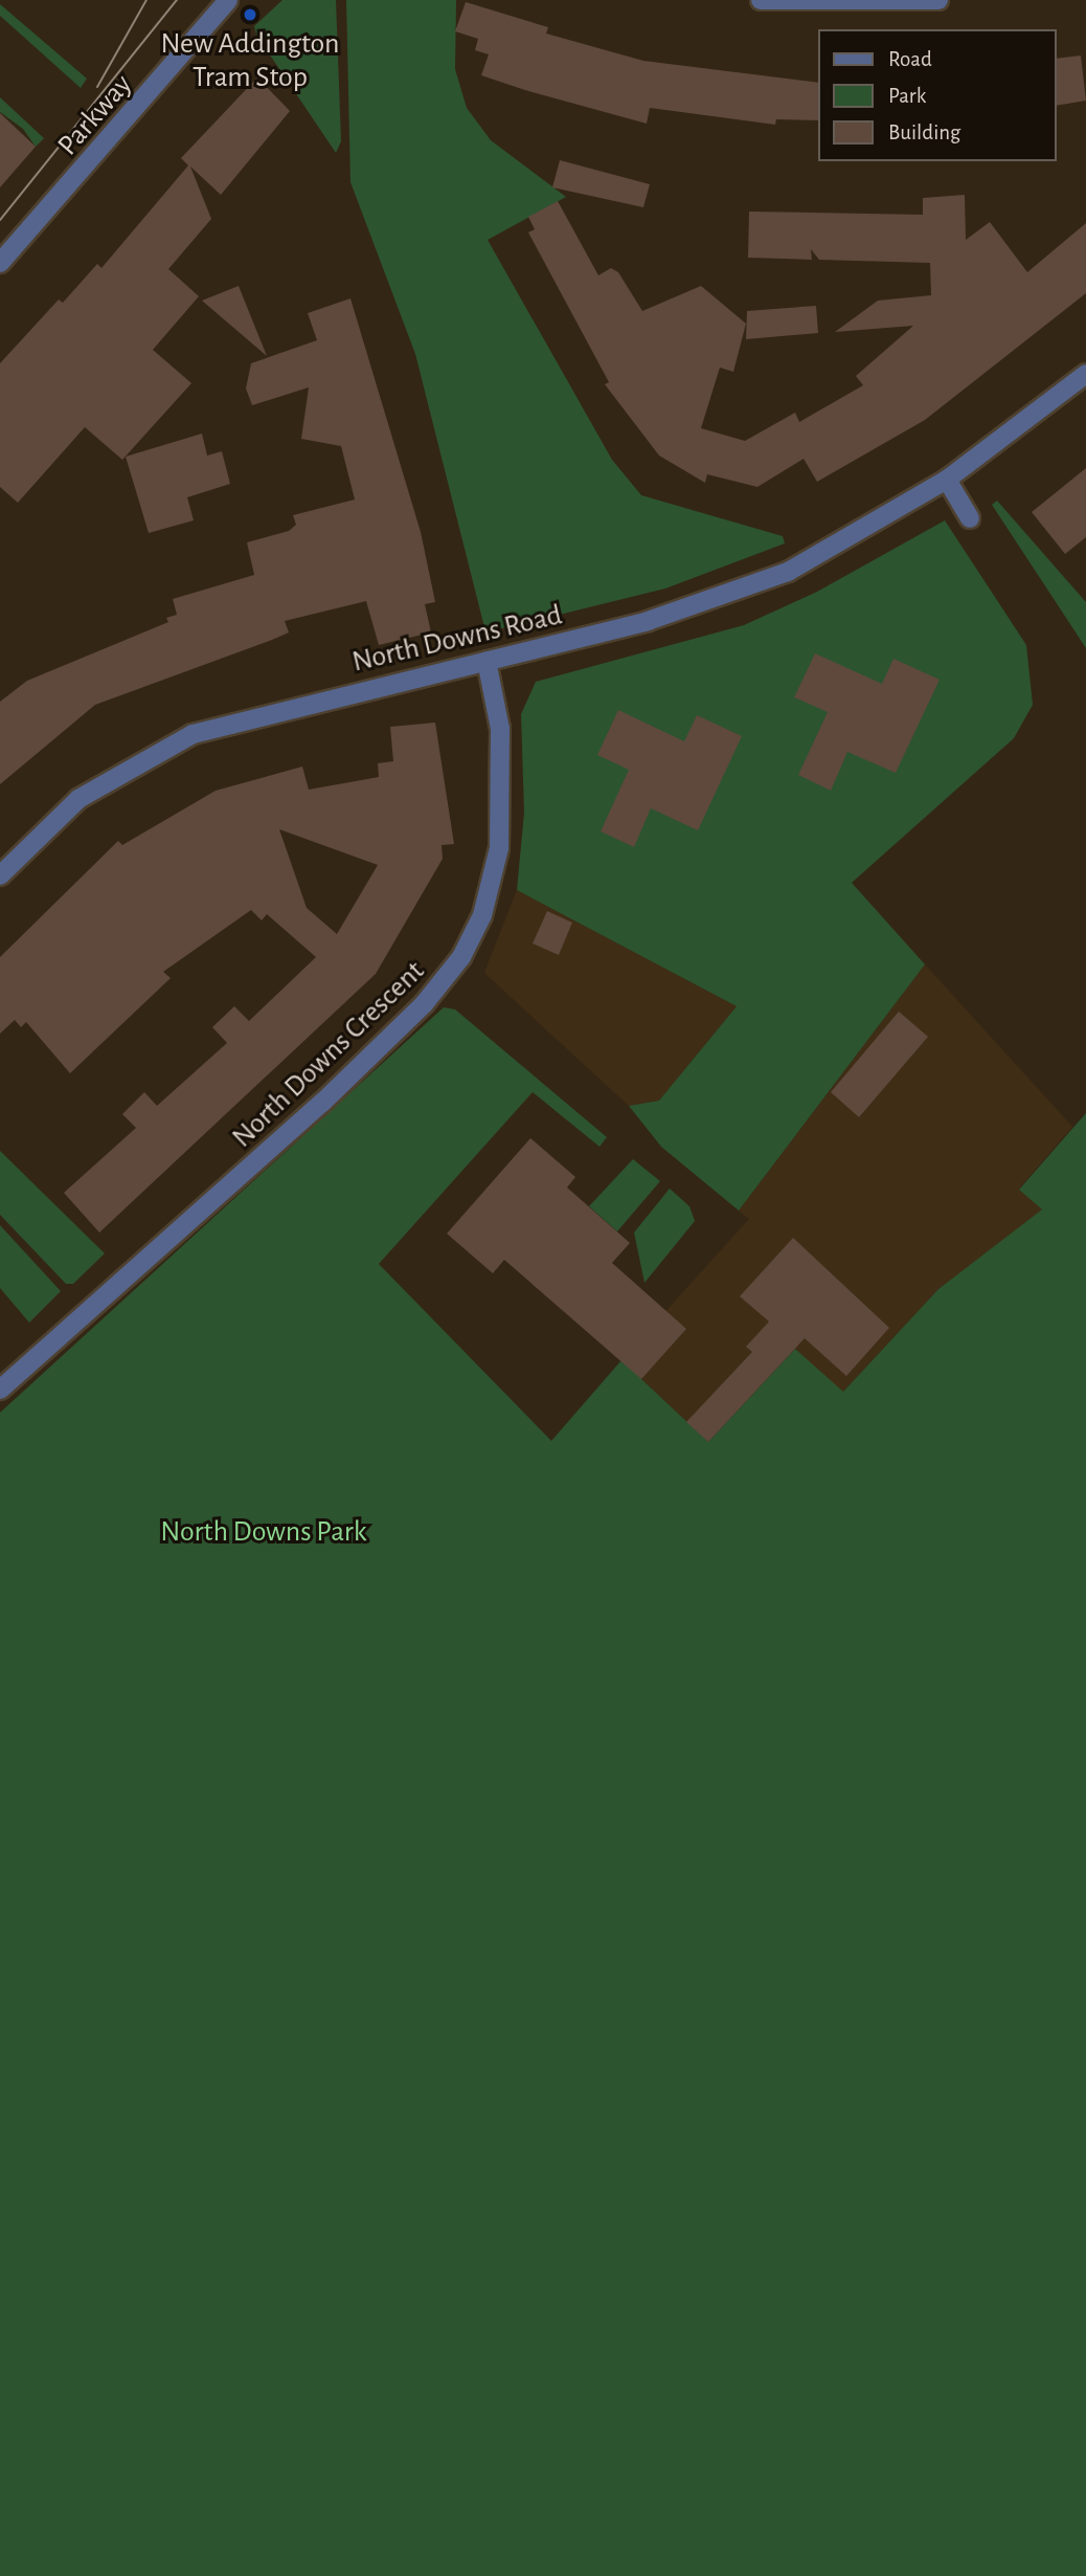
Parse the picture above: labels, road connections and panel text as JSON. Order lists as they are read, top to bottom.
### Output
{
  "streets": {
    "street": ["Parkway", "North Downs Road", "North Downs Crescent"]
  },
  "crossings": [
    ["North Downs Road", "North Downs Crescent"]
  ],
  "parks": ["North Downs Park"],
  "places": ["New Addington Tram Stop"],
  "legend": ["Road", "Park", "Building"]
}
